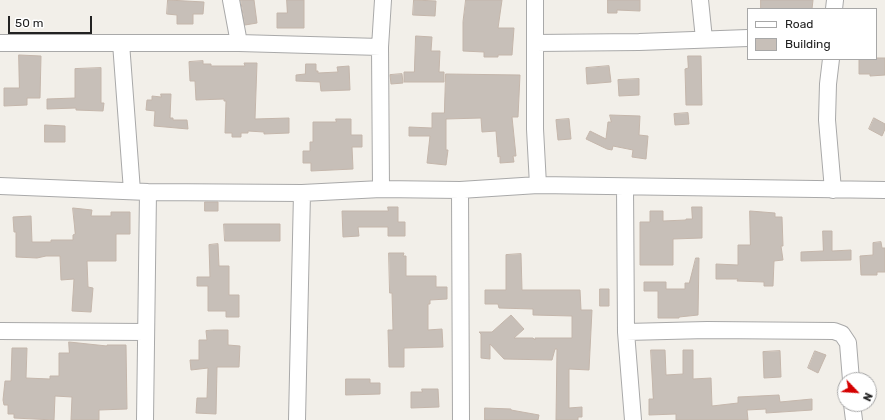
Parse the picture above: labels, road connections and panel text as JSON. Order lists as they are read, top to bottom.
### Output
{
  "legend": ["Road", "Building"],
  "scale_bar": "50 m",
  "north": "bottom right"
}
